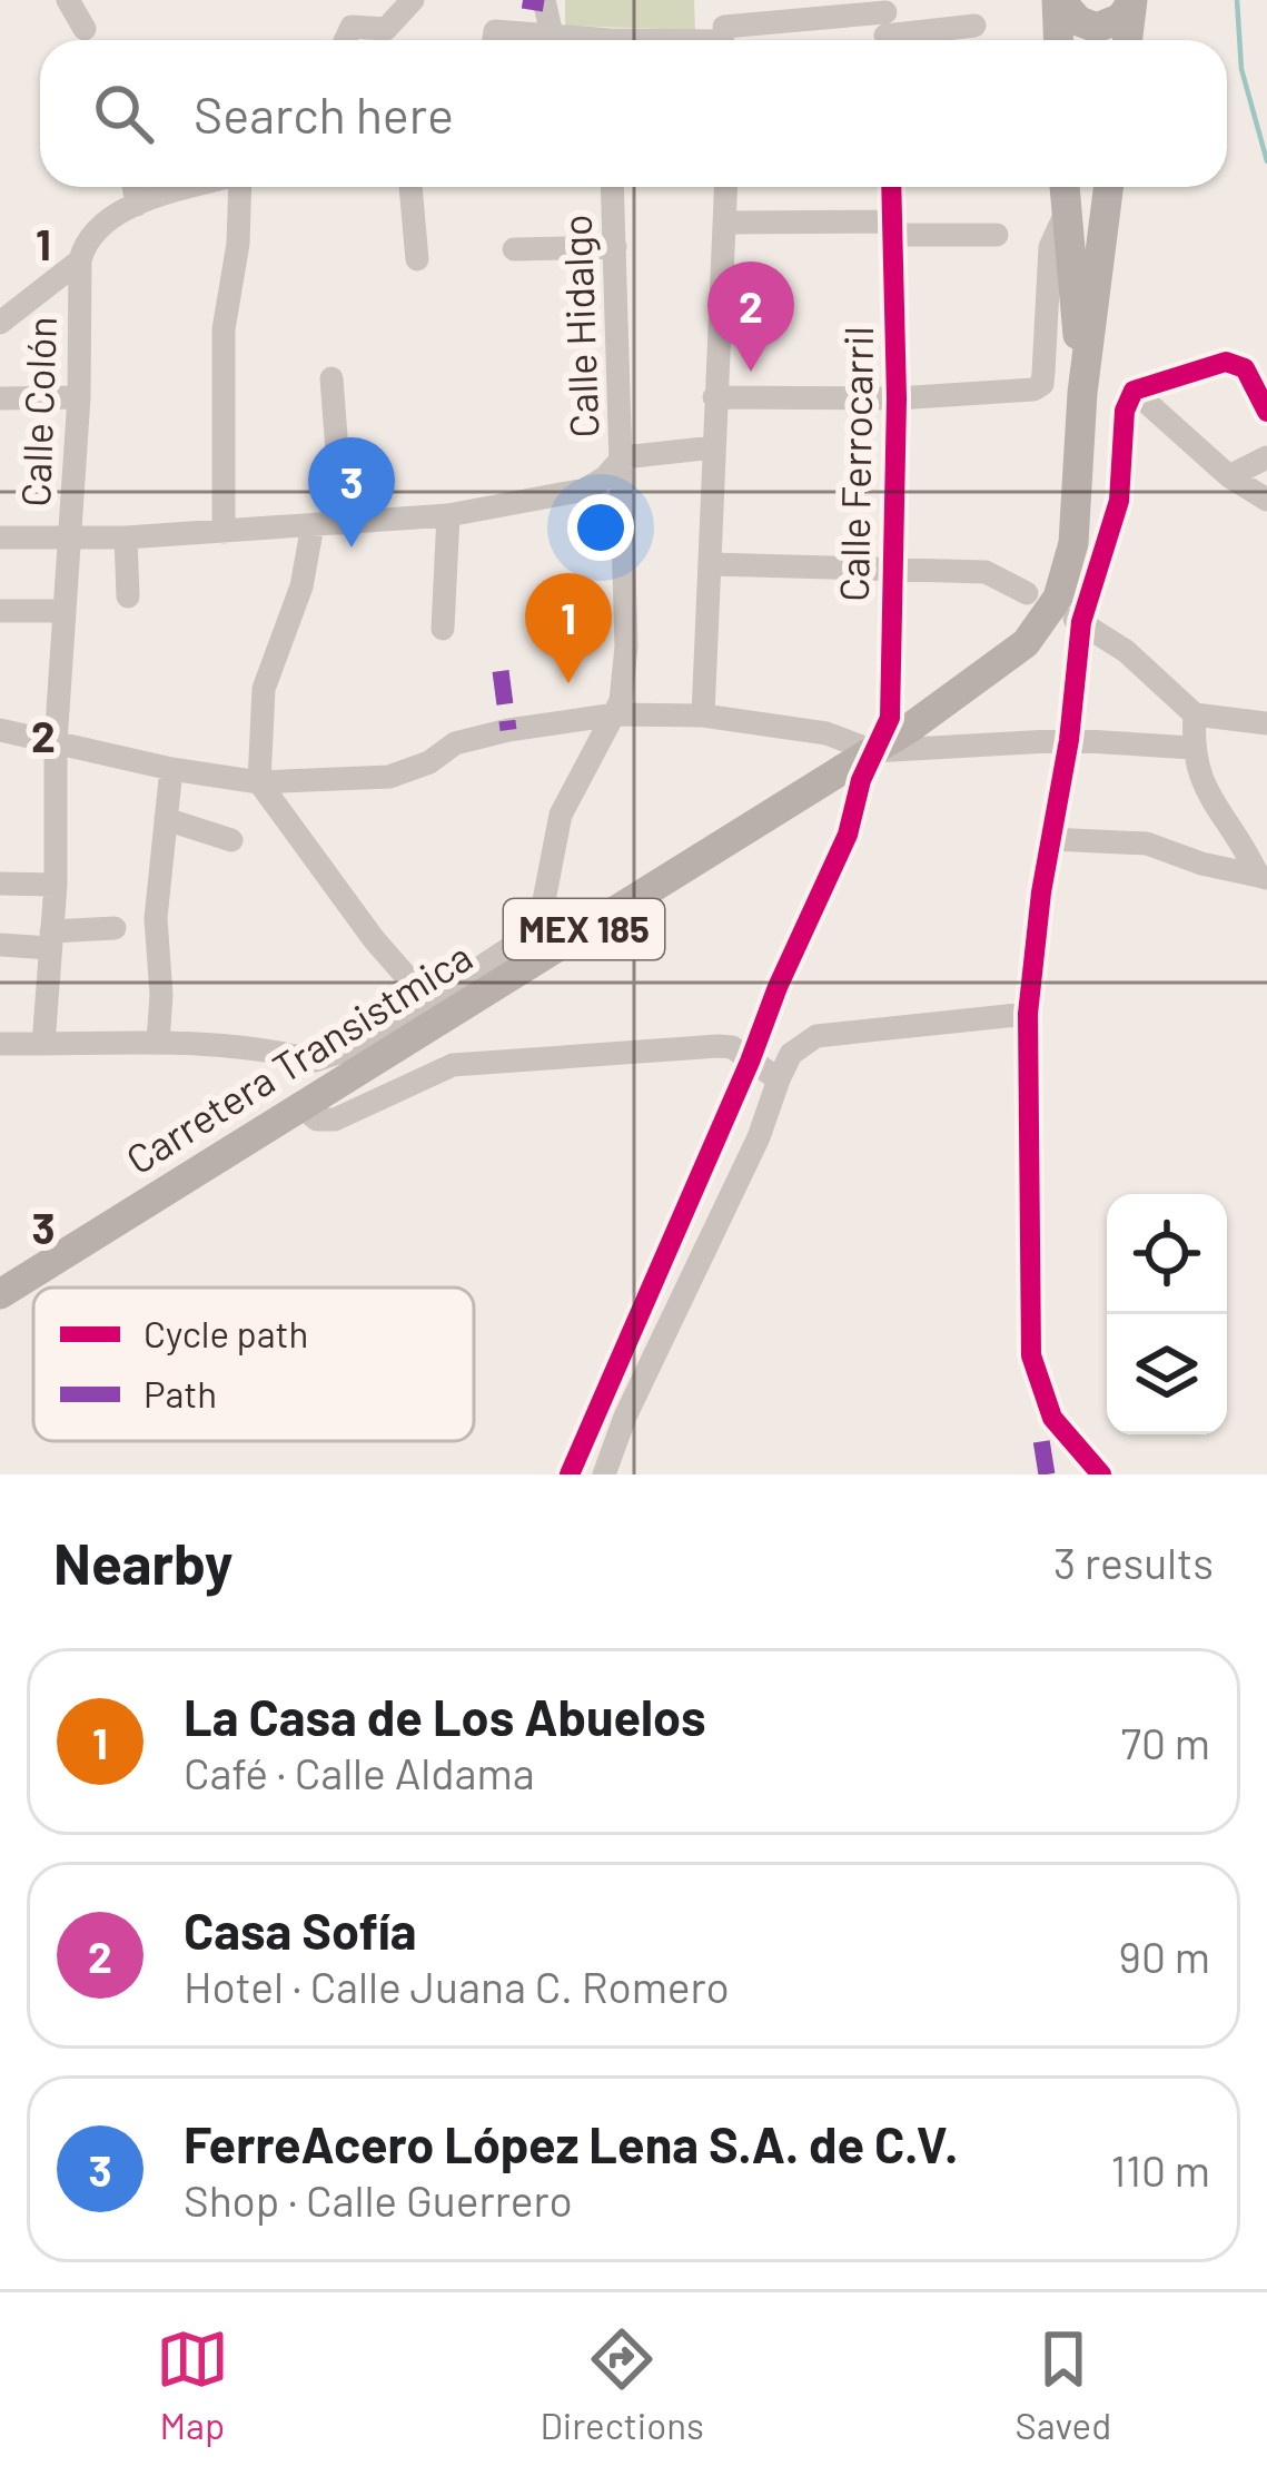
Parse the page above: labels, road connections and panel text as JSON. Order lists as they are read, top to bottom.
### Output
{
  "streets": {
    "main road": ["MEX 185", "Carretera Transistmica"],
    "street": ["Calle Hidalgo", "Calle Colón", "Calle Ferrocarril"]
  },
  "crossings": [
    ["Calle Hidalgo", "Carretera Transistmica"]
  ],
  "legend": ["Cycle path", "Path"],
  "page": {
    "search": "Search here",
    "pins": ["2", "3", "1"],
    "heading": ["Nearby", "3 results"],
    "list": [
      {
        "mark": "1",
        "name": "La Casa de Los Abuelos",
        "note": "Café · Calle Aldama",
        "value": "70 m"
      },
      {
        "mark": "2",
        "name": "Casa Sofía",
        "note": "Hotel · Calle Juana C. Romero",
        "value": "90 m"
      },
      {
        "mark": "3",
        "name": "FerreAcero López Lena S.A. de C.V.",
        "note": "Shop · Calle Guerrero",
        "value": "110 m"
      }
    ],
    "nav": ["Map", "Directions", "Saved"]
  },
  "grid": {
    "rows": ["1", "2", "3"]
  }
}
